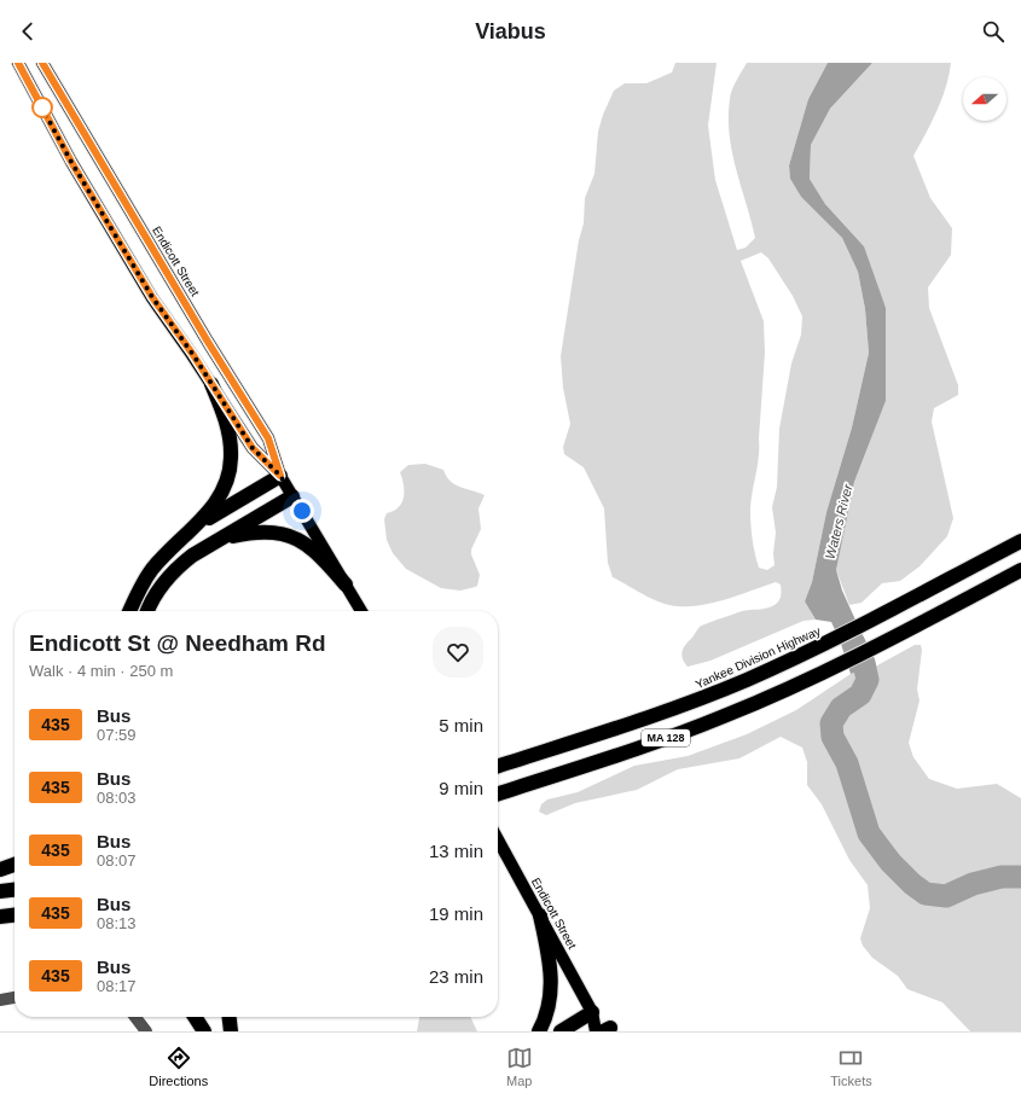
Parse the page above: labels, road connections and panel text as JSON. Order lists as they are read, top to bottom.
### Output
{
  "streets": {
    "highway": ["Yankee Division Highway", "MA 128"],
    "main road": ["Endicott Street"]
  },
  "water": ["Waters River"],
  "lines": ["bus line 435"],
  "north": "left",
  "page": {
    "header": "Viabus",
    "heading": ["Endicott St @ Needham Rd", "Walk · 4 min · 250 m"],
    "list": [
      {
        "mark": "435",
        "name": "Bus",
        "note": "07:59",
        "value": "5 min"
      },
      {
        "mark": "435",
        "name": "Bus",
        "note": "08:03",
        "value": "9 min"
      },
      {
        "mark": "435",
        "name": "Bus",
        "note": "08:07",
        "value": "13 min"
      },
      {
        "mark": "435",
        "name": "Bus",
        "note": "08:13",
        "value": "19 min"
      },
      {
        "mark": "435",
        "name": "Bus",
        "note": "08:17",
        "value": "23 min"
      }
    ],
    "tabs": ["Directions", "Map", "Tickets"]
  }
}
